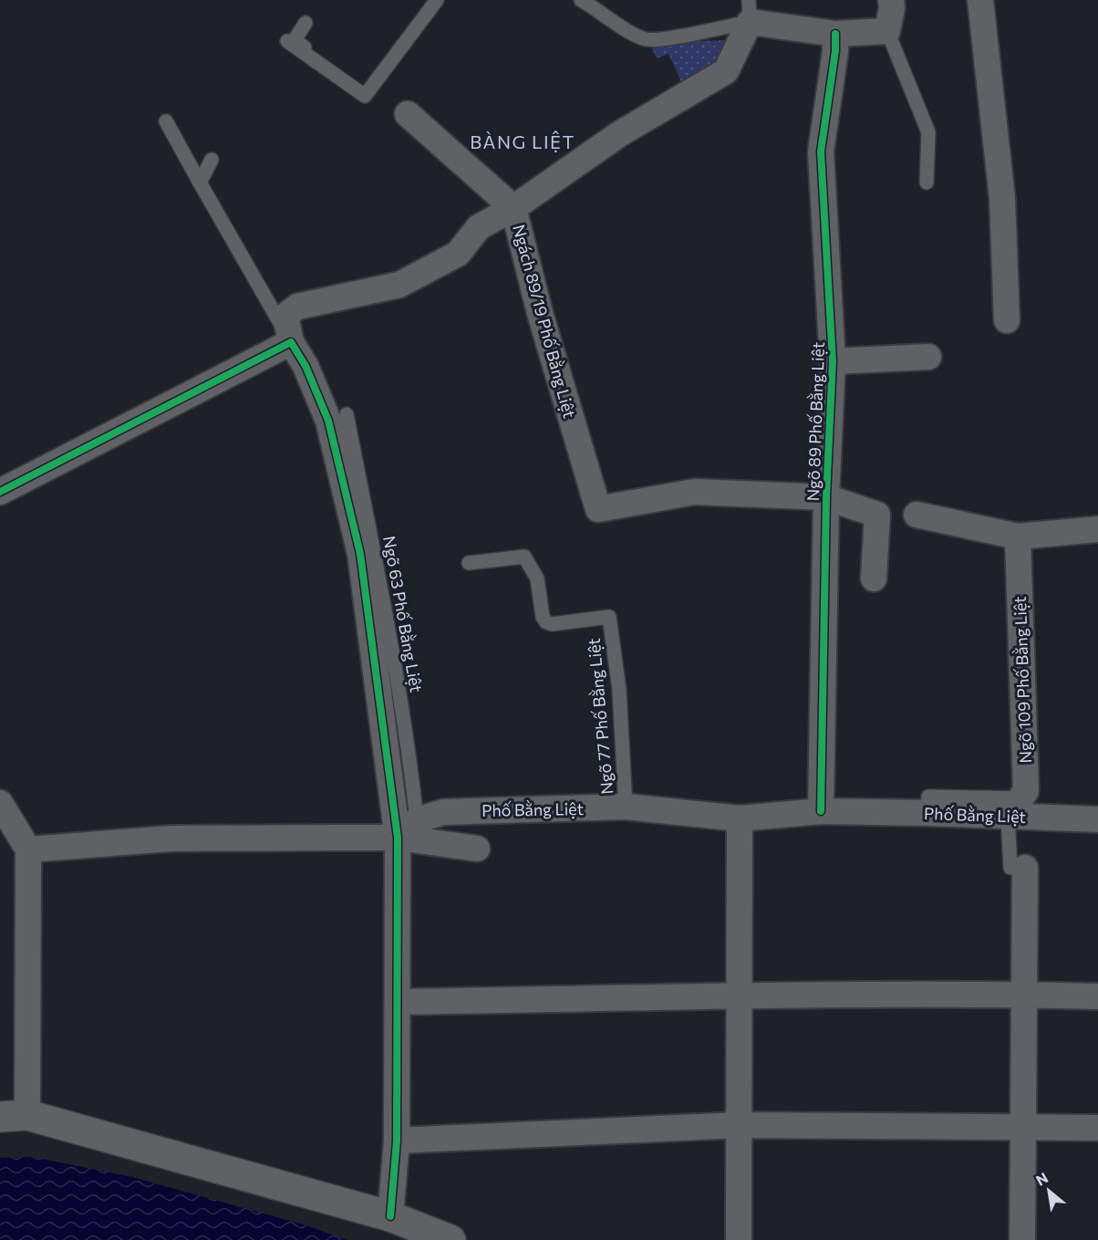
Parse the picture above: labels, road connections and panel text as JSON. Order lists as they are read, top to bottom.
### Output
{
  "streets": {
    "street": [
      "Ngách 89/19 Phố Bằng Liệt",
      "Ngõ 89 Phố Bằng Liệt",
      "Ngõ 109 Phố Bằng Liệt",
      "Phố Bằng Liệt"
    ],
    "lane": ["Ngõ 63 Phố Bằng Liệt", "Ngõ 77 Phố Bằng Liệt"]
  },
  "crossings": [
    ["Ngách 89/19 Phố Bằng Liệt", "Ngõ 89 Phố Bằng Liệt"],
    ["Ngõ 89 Phố Bằng Liệt", "Phố Bằng Liệt"],
    ["Ngõ 63 Phố Bằng Liệt", "Phố Bằng Liệt"],
    ["Ngõ 109 Phố Bằng Liệt", "Phố Bằng Liệt"],
    ["Ngõ 77 Phố Bằng Liệt", "Phố Bằng Liệt"]
  ],
  "districts": ["BÀNG LIỆT"],
  "north": "top left"
}
